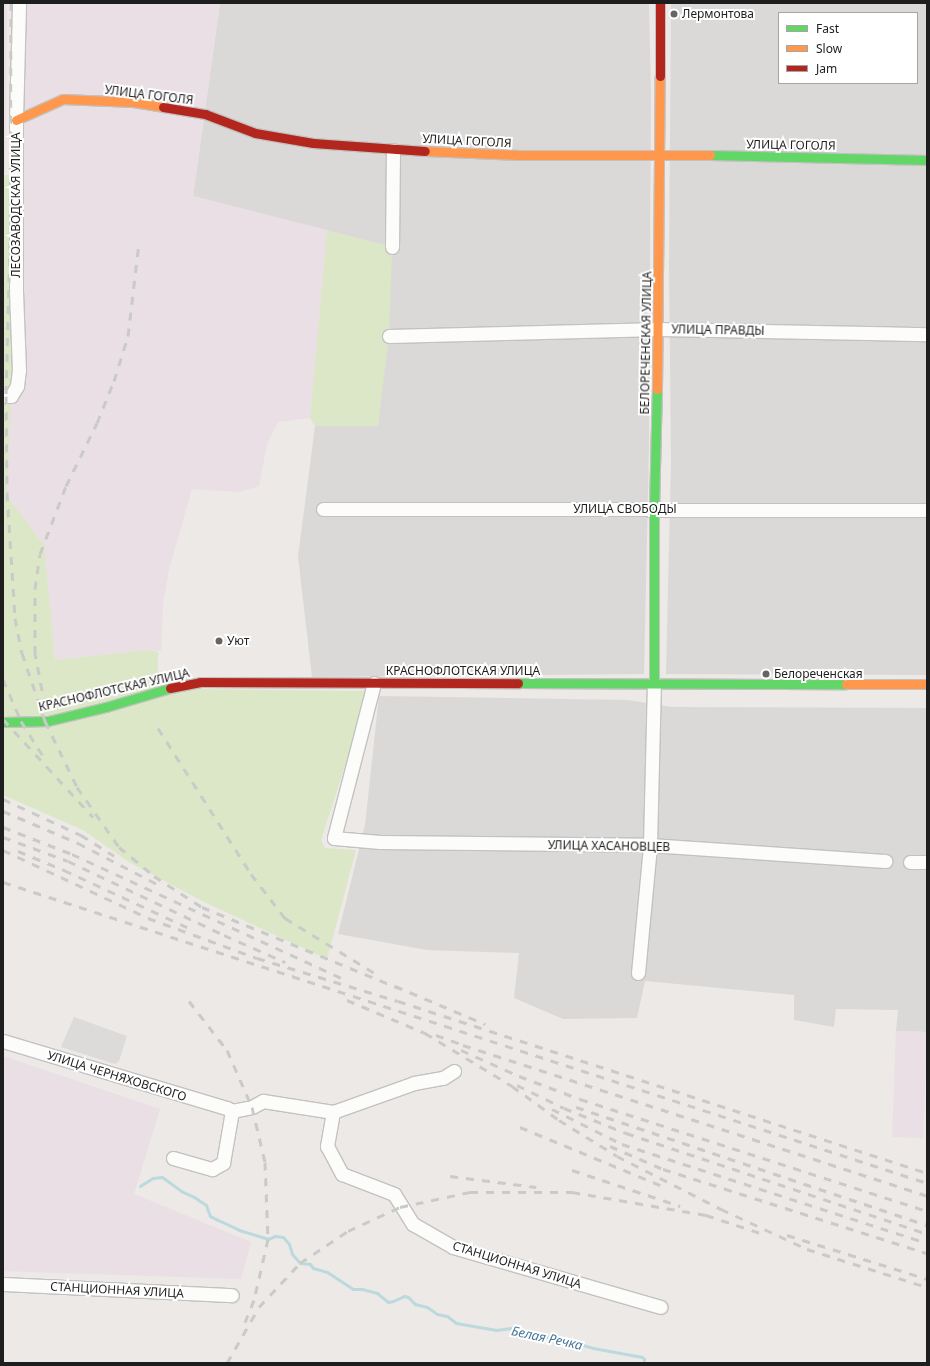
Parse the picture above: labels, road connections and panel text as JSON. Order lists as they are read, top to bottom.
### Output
{
  "streets": {
    "street": [
      "УЛИЦА ГОГОЛЯ",
      "ЛЕСОЗАВОДСКАЯ УЛИЦА",
      "УЛИЦА ПРАВДЫ",
      "БЕЛОРЕЧЕНСКАЯ УЛИЦА",
      "УЛИЦА СВОБОДЫ",
      "КРАСНОФЛОТСКАЯ УЛИЦА",
      "УЛИЦА ХАСАНОВЦЕВ",
      "УЛИЦА ЧЕРНЯХОВСКОГО",
      "СТАНЦИОННАЯ УЛИЦА"
    ]
  },
  "crossings": [
    ["УЛИЦА ГОГОЛЯ", "ЛЕСОЗАВОДСКАЯ УЛИЦА"],
    ["УЛИЦА ГОГОЛЯ", "БЕЛОРЕЧЕНСКАЯ УЛИЦА"],
    ["УЛИЦА ПРАВДЫ", "БЕЛОРЕЧЕНСКАЯ УЛИЦА"],
    ["БЕЛОРЕЧЕНСКАЯ УЛИЦА", "УЛИЦА СВОБОДЫ"],
    ["БЕЛОРЕЧЕНСКАЯ УЛИЦА", "КРАСНОФЛОТСКАЯ УЛИЦА"],
    ["КРАСНОФЛОТСКАЯ УЛИЦА", "УЛИЦА ХАСАНОВЦЕВ"]
  ],
  "water": ["Белая Речка"],
  "places": ["Лермонтова", "Уют", "Белореченская"],
  "legend": ["Fast", "Slow", "Jam"]
}
